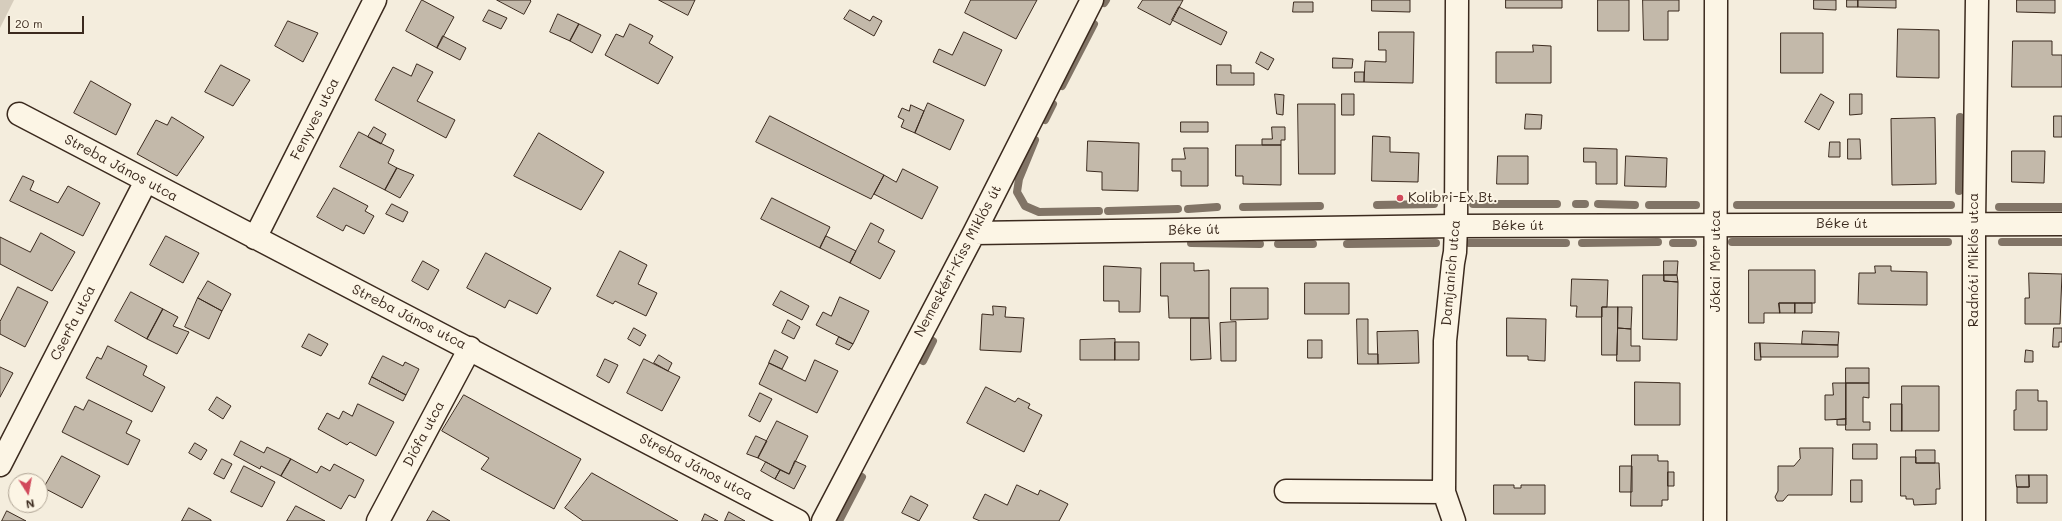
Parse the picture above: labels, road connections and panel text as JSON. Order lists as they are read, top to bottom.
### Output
{
  "streets": {
    "street": [
      "Fenyves utca",
      "Streba János utca",
      "Béke út",
      "Radnóti Miklós utca",
      "Nemeskéri-Kiss Miklós út",
      "Jókai Mór utca",
      "Damjanich utca",
      "Cserfa utca",
      "Diófa utca"
    ]
  },
  "crossings": [
    ["Fenyves utca", "Streba János utca"],
    ["Streba János utca", "Cserfa utca"],
    ["Streba János utca", "Diófa utca"],
    ["Béke út", "Radnóti Miklós utca"],
    ["Béke út", "Nemeskéri-Kiss Miklós út"],
    ["Béke út", "Jókai Mór utca"],
    ["Béke út", "Damjanich utca"]
  ],
  "places": ["Kolibri-Ex Bt."],
  "scale_bar": "20 m",
  "north": "bottom"
}
